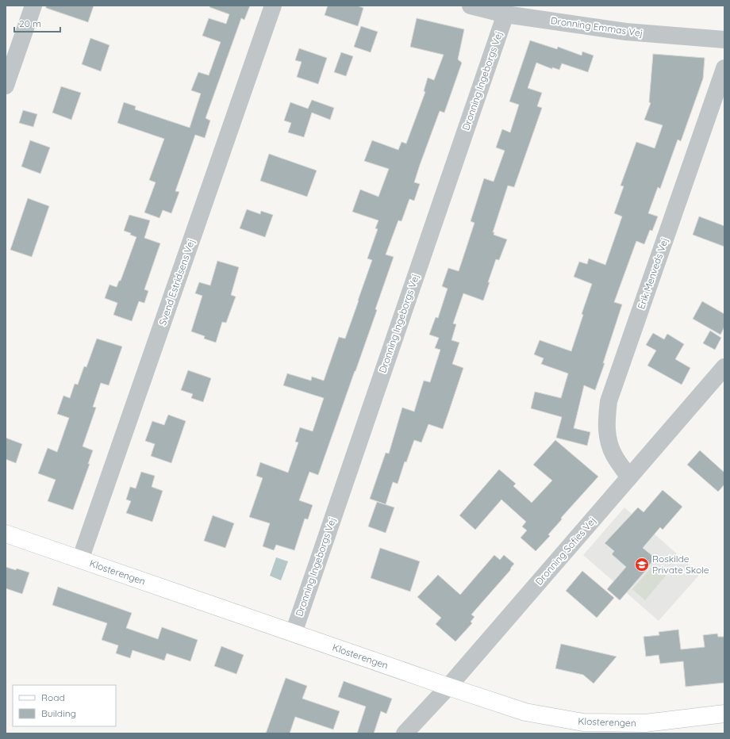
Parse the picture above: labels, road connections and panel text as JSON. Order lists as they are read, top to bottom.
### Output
{
  "streets": {
    "street": [
      "Dronning Emmas Vej",
      "Dronning Ingeborgs Vej",
      "Erik Menveds Vej",
      "Svend Estridsens Vej",
      "Dronning Sofies Vej",
      "Klosterengen"
    ]
  },
  "crossings": [
    ["Dronning Emmas Vej", "Dronning Ingeborgs Vej"],
    ["Dronning Ingeborgs Vej", "Klosterengen"],
    ["Erik Menveds Vej", "Dronning Sofies Vej"],
    ["Svend Estridsens Vej", "Klosterengen"],
    ["Dronning Sofies Vej", "Klosterengen"]
  ],
  "places": {
    "school or university": ["Roskilde Private Skole"]
  },
  "legend": ["Road", "Building"],
  "scale_bar": "20 m"
}
